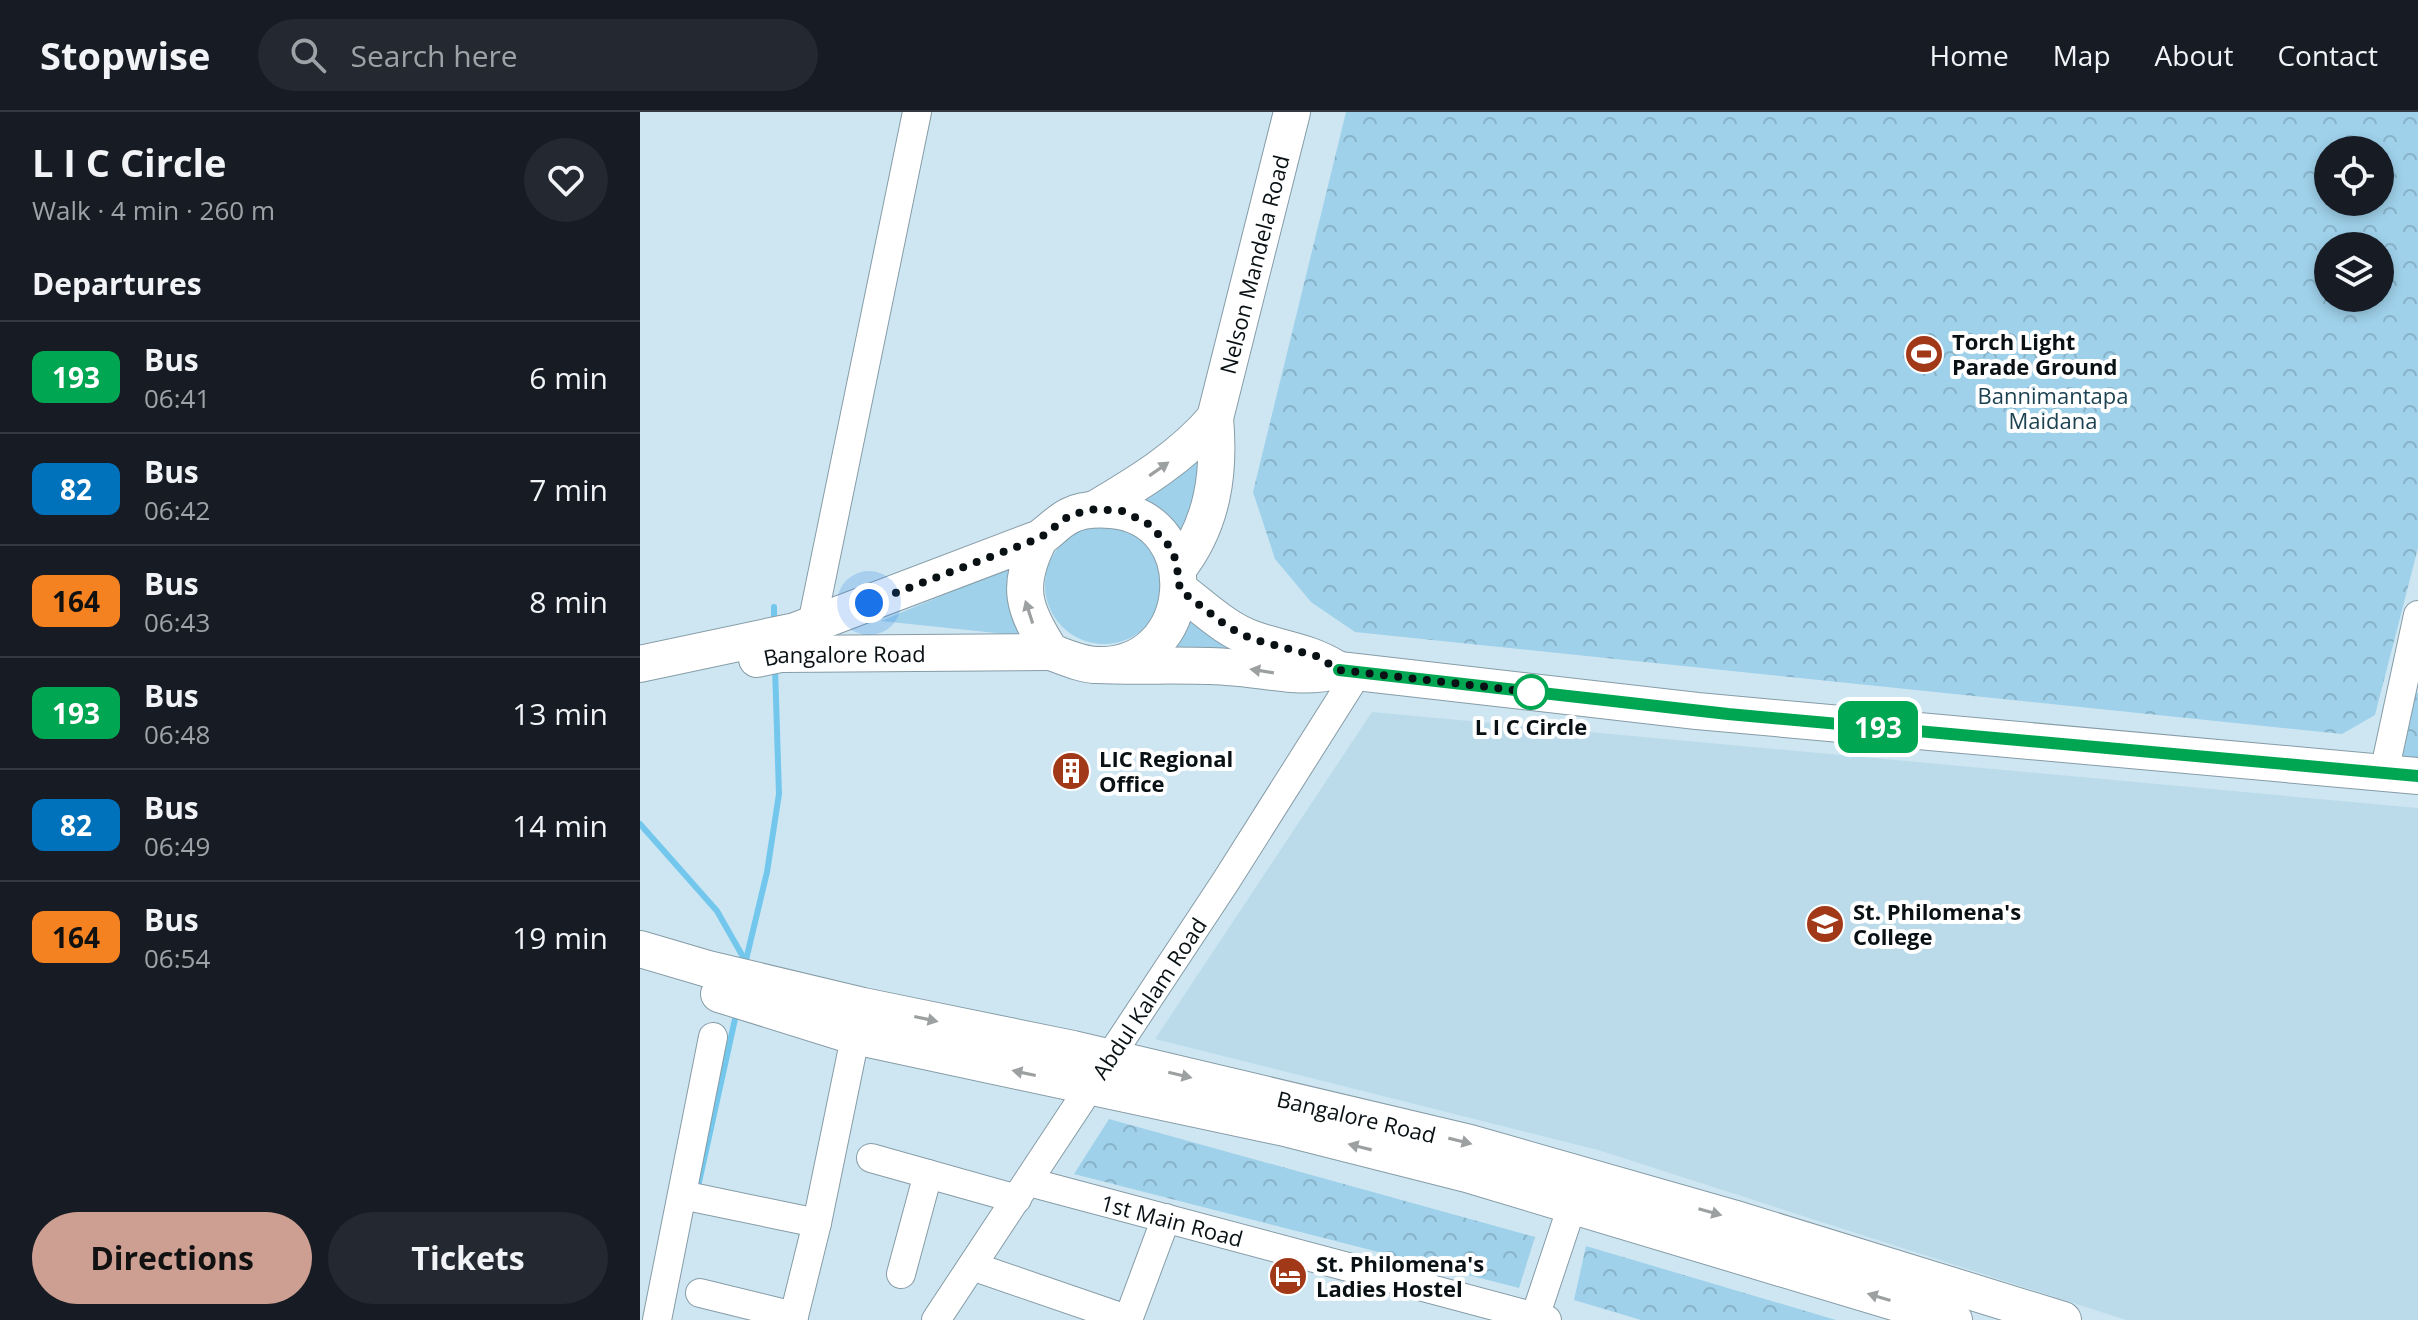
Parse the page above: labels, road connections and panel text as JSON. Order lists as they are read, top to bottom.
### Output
{
  "streets": {
    "main road": ["Nelson Mandela Road", "Bangalore Road"],
    "street": ["Abdul Kalam Road", "1st Main Road"]
  },
  "crossings": [
    ["Nelson Mandela Road", "Bangalore Road"],
    ["Bangalore Road", "Abdul Kalam Road"],
    ["Abdul Kalam Road", "1st Main Road"]
  ],
  "parks": ["Bannimantapa Maidana"],
  "places": {
    "sports": ["Torch Light Parade Ground"],
    "other": ["L I C Circle"],
    "building": ["LIC Regional Office"],
    "school or university": ["St. Philomena's College"],
    "hotel": ["St. Philomena's Ladies Hostel"]
  },
  "lines": ["bus line 193"],
  "page": {
    "header": "Stopwise",
    "search": "Search here",
    "nav": [
      "Home",
      "Map",
      "About",
      "Contact"
    ],
    "heading": [
      ["L I C Circle", "Walk · 4 min · 260 m"],
      "Departures"
    ],
    "on_map": "193",
    "list": [
      {
        "mark": "193",
        "name": "Bus",
        "note": "06:41",
        "value": "6 min"
      },
      {
        "mark": "82",
        "name": "Bus",
        "note": "06:42",
        "value": "7 min"
      },
      {
        "mark": "164",
        "name": "Bus",
        "note": "06:43",
        "value": "8 min"
      },
      {
        "mark": "193",
        "name": "Bus",
        "note": "06:48",
        "value": "13 min"
      },
      {
        "mark": "82",
        "name": "Bus",
        "note": "06:49",
        "value": "14 min"
      },
      {
        "mark": "164",
        "name": "Bus",
        "note": "06:54",
        "value": "19 min"
      }
    ],
    "buttons": ["Directions", "Tickets"]
  }
}
